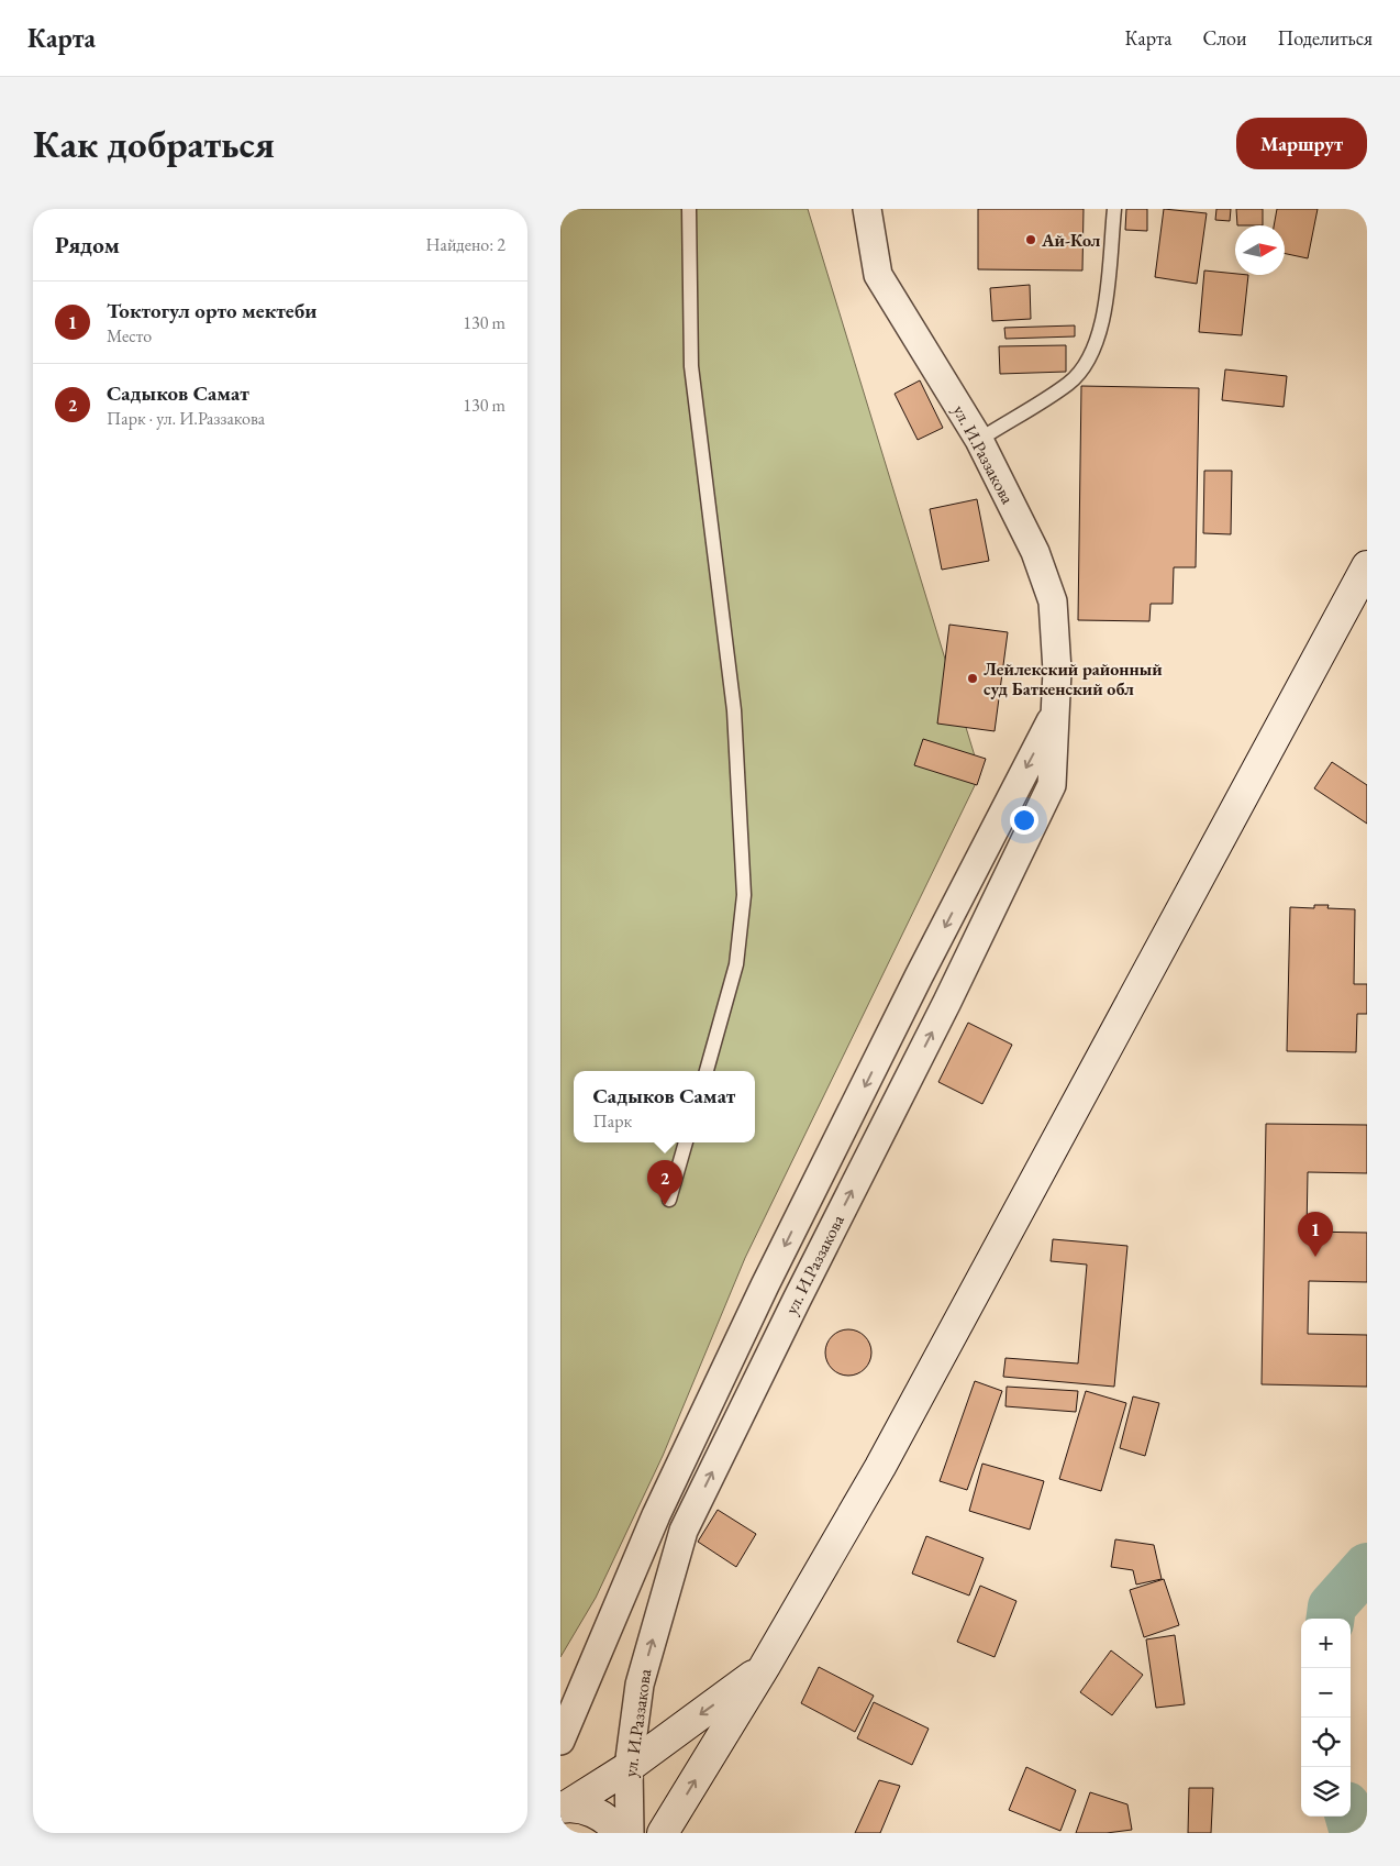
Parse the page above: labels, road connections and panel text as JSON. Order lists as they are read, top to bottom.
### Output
{
  "streets": {
    "street": ["ул. И.Раззакова"]
  },
  "places": ["Ай-Кол", "Лейлекский районный суд Баткенский обл"],
  "north": "right",
  "page": {
    "header": "Карта",
    "nav": ["Карта", "Слои", "Поделиться"],
    "buttons": "Маршрут",
    "title": "Как добраться",
    "heading": ["Рядом", "Найдено: 2"],
    "list": [
      {
        "mark": "1",
        "name": "Токтогул орто мектеби",
        "note": "Место",
        "value": "130 m"
      },
      {
        "mark": "2",
        "name": "Садыков Самат",
        "note": "Парк · ул. И.Раззакова",
        "value": "130 m"
      }
    ],
    "popup": ["Садыков Самат", "Парк"],
    "pins": ["2", "1"],
    "map_buttons": ["+", "−"]
  }
}
